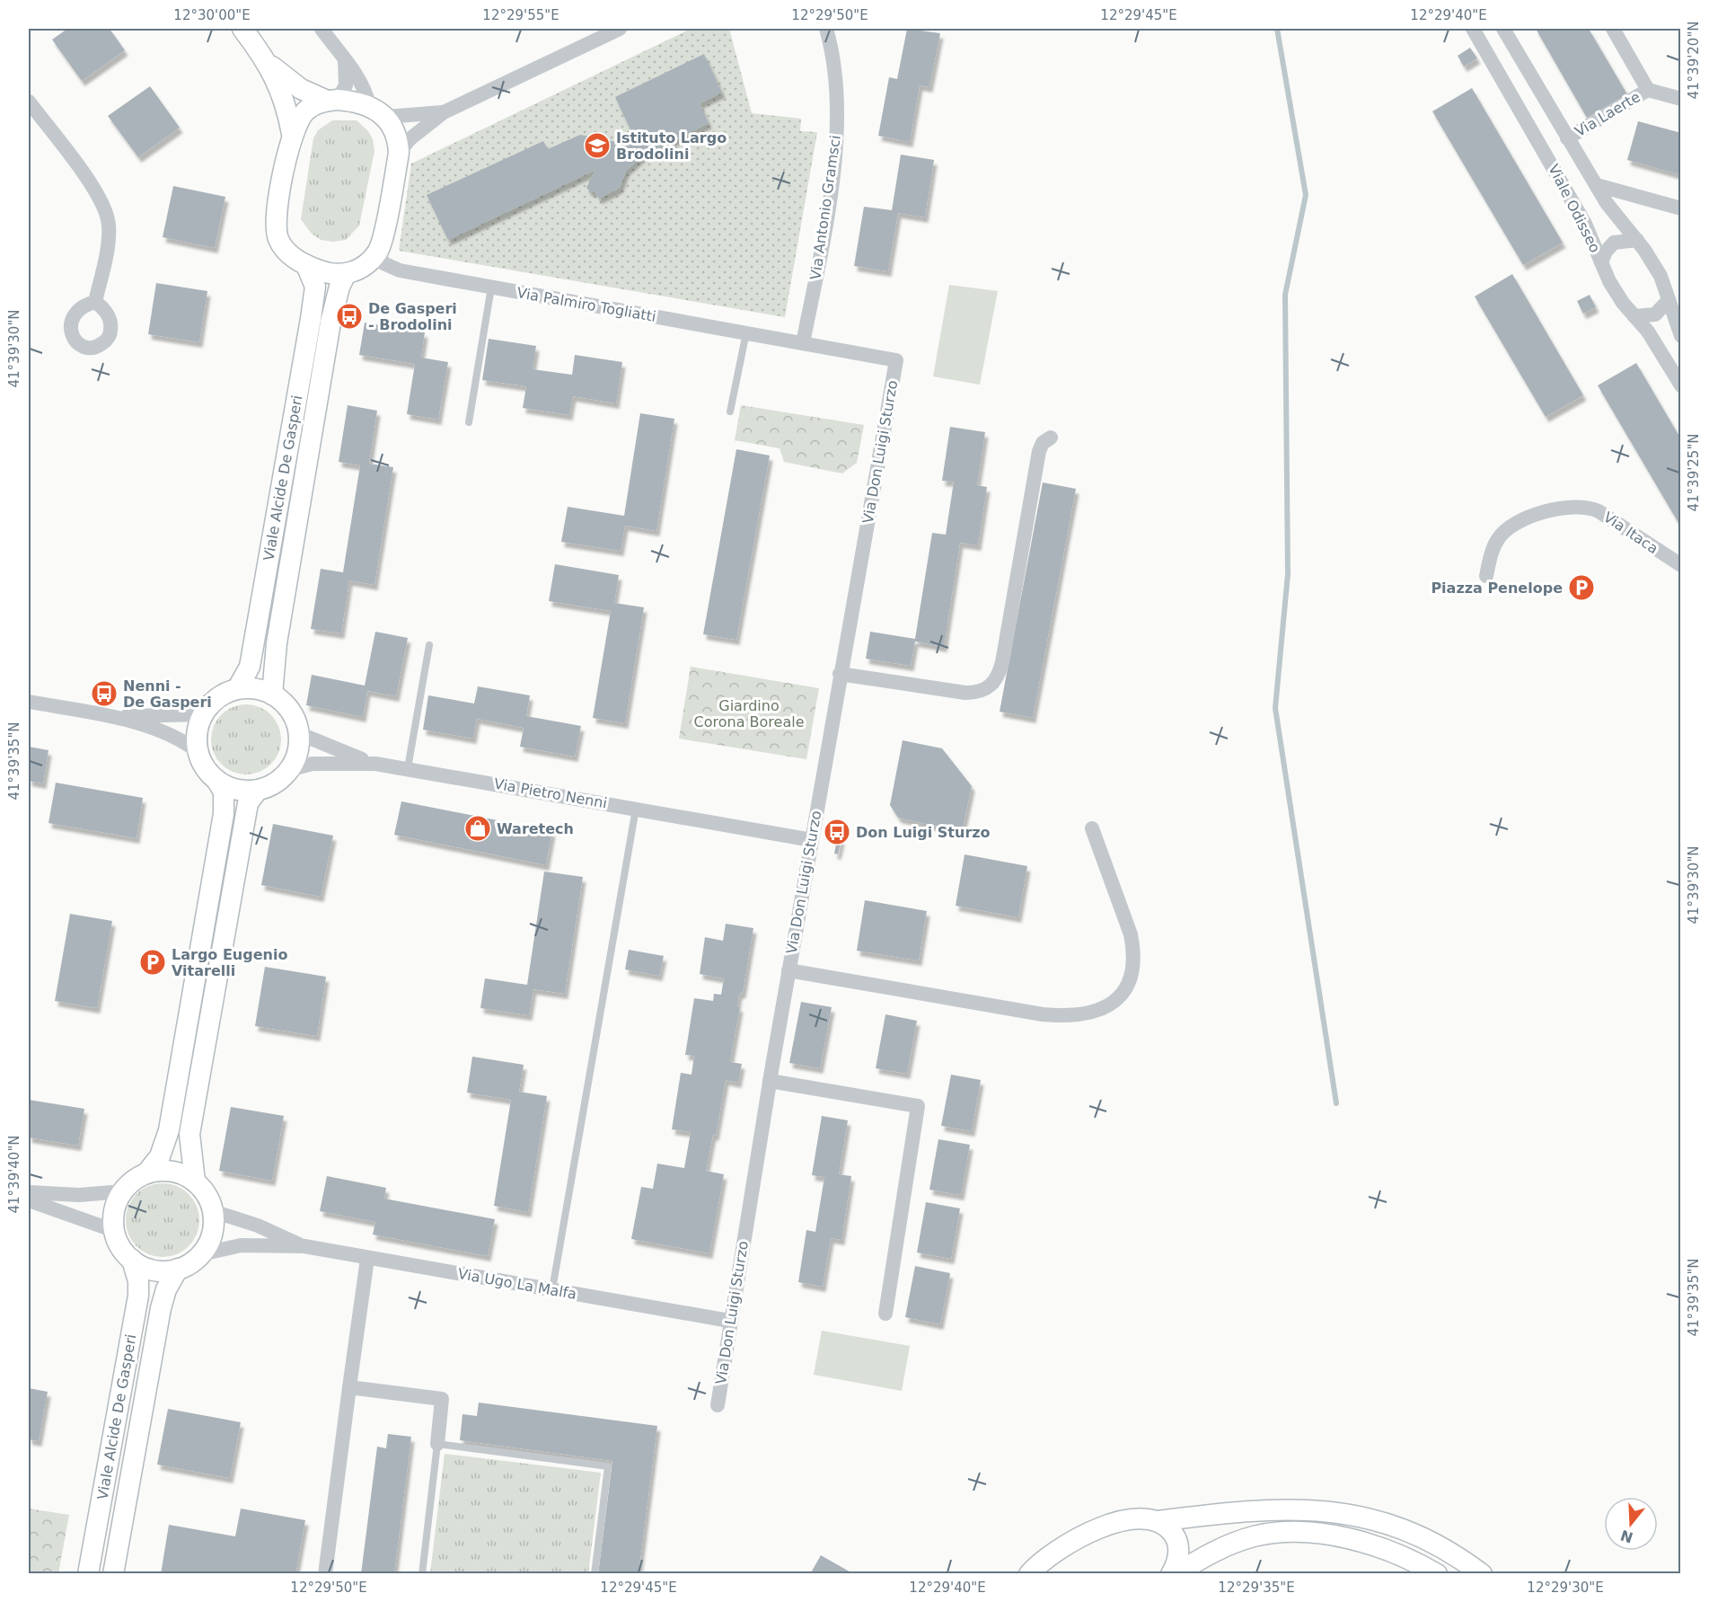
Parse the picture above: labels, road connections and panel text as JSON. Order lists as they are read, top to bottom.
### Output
{
  "streets": {
    "street": [
      "Via Laerte",
      "Via Antonio Gramsci",
      "Viale Odisseo",
      "Via Palmiro Togliatti",
      "Via Don Luigi Sturzo",
      "Viale Alcide De Gasperi",
      "Via Itaca",
      "Via Pietro Nenni",
      "Via Ugo La Malfa"
    ]
  },
  "crossings": [
    ["Via Laerte", "Viale Odisseo"],
    ["Via Antonio Gramsci", "Via Palmiro Togliatti"],
    ["Via Palmiro Togliatti", "Via Don Luigi Sturzo"],
    ["Via Palmiro Togliatti", "Viale Alcide De Gasperi"],
    ["Via Don Luigi Sturzo", "Via Pietro Nenni"],
    ["Via Don Luigi Sturzo", "Via Ugo La Malfa"],
    ["Viale Alcide De Gasperi", "Via Pietro Nenni"],
    ["Viale Alcide De Gasperi", "Via Ugo La Malfa"]
  ],
  "parks": ["Giardino Corona Boreale"],
  "places": {
    "school or university": ["Istituto Largo Brodolini"],
    "bus stop": ["De Gasperi - Brodolini", "Nenni - De Gasperi", "Don Luigi Sturzo"],
    "parking": ["Piazza Penelope", "Largo Eugenio Vitarelli"],
    "shop": ["Waretech"]
  },
  "north": "bottom",
  "coordinates": [
    "12°30'00\"E",
    "12°29'55\"E",
    "12°29'50\"E",
    "12°29'45\"E",
    "12°29'40\"E",
    "41°39'20\"N",
    "41°39'30\"N",
    "41°39'25\"N",
    "41°39'35\"N",
    "41°39'40\"N",
    "12°29'35\"E",
    "12°29'30\"E"
  ]
}
